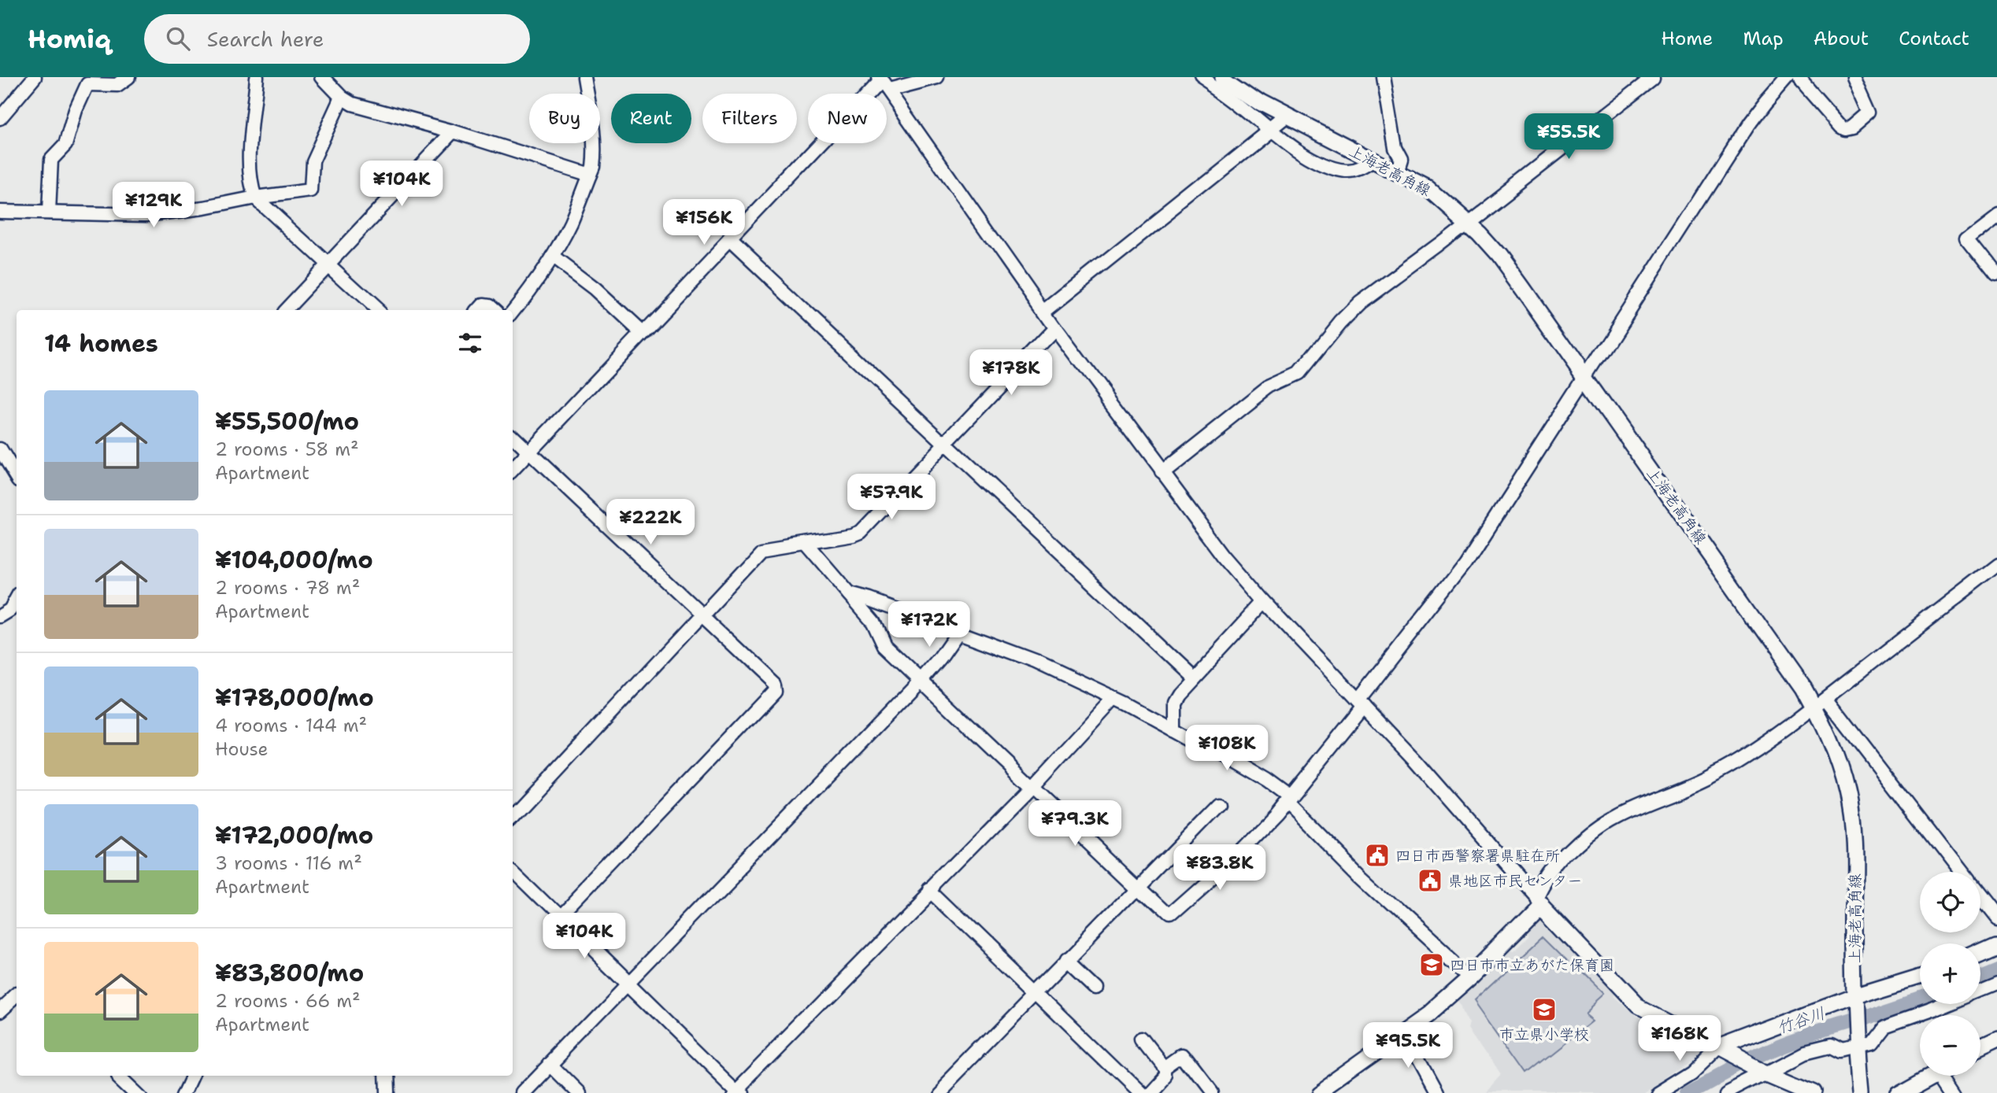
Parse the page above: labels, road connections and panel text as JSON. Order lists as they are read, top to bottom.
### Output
{
  "streets": {
    "main road": ["上海老高角線"]
  },
  "water": ["竹谷川"],
  "places": {
    "public building": ["四日市西警察署県駐在所", "県地区市民センター"],
    "school or university": ["四日市市立あがた保育園", "市立県小学校"]
  },
  "page": {
    "header": "Homiq",
    "search": "Search here",
    "nav": [
      "Home",
      "Map",
      "About",
      "Contact"
    ],
    "chip": [
      "Buy",
      "Rent",
      "Filters",
      "New"
    ],
    "price": [
      "¥55.5K",
      "¥104K",
      "¥129K",
      "¥156K",
      "¥178K",
      "¥57.9K",
      "¥222K",
      "¥172K",
      "¥108K",
      "¥79.3K",
      "¥83.8K",
      "¥104K",
      "¥168K",
      "¥95.5K"
    ],
    "heading": "14 homes",
    "list": [
      {
        "name": "¥55,500/mo",
        "note": "2 rooms · 58 m² · Apartment"
      },
      {
        "name": "¥104,000/mo",
        "note": "2 rooms · 78 m² · Apartment"
      },
      {
        "name": "¥178,000/mo",
        "note": "4 rooms · 144 m² · House"
      },
      {
        "name": "¥172,000/mo",
        "note": "3 rooms · 116 m² · Apartment"
      },
      {
        "name": "¥83,800/mo",
        "note": "2 rooms · 66 m² · Apartment"
      }
    ],
    "map_buttons": ["+", "−"]
  }
}
